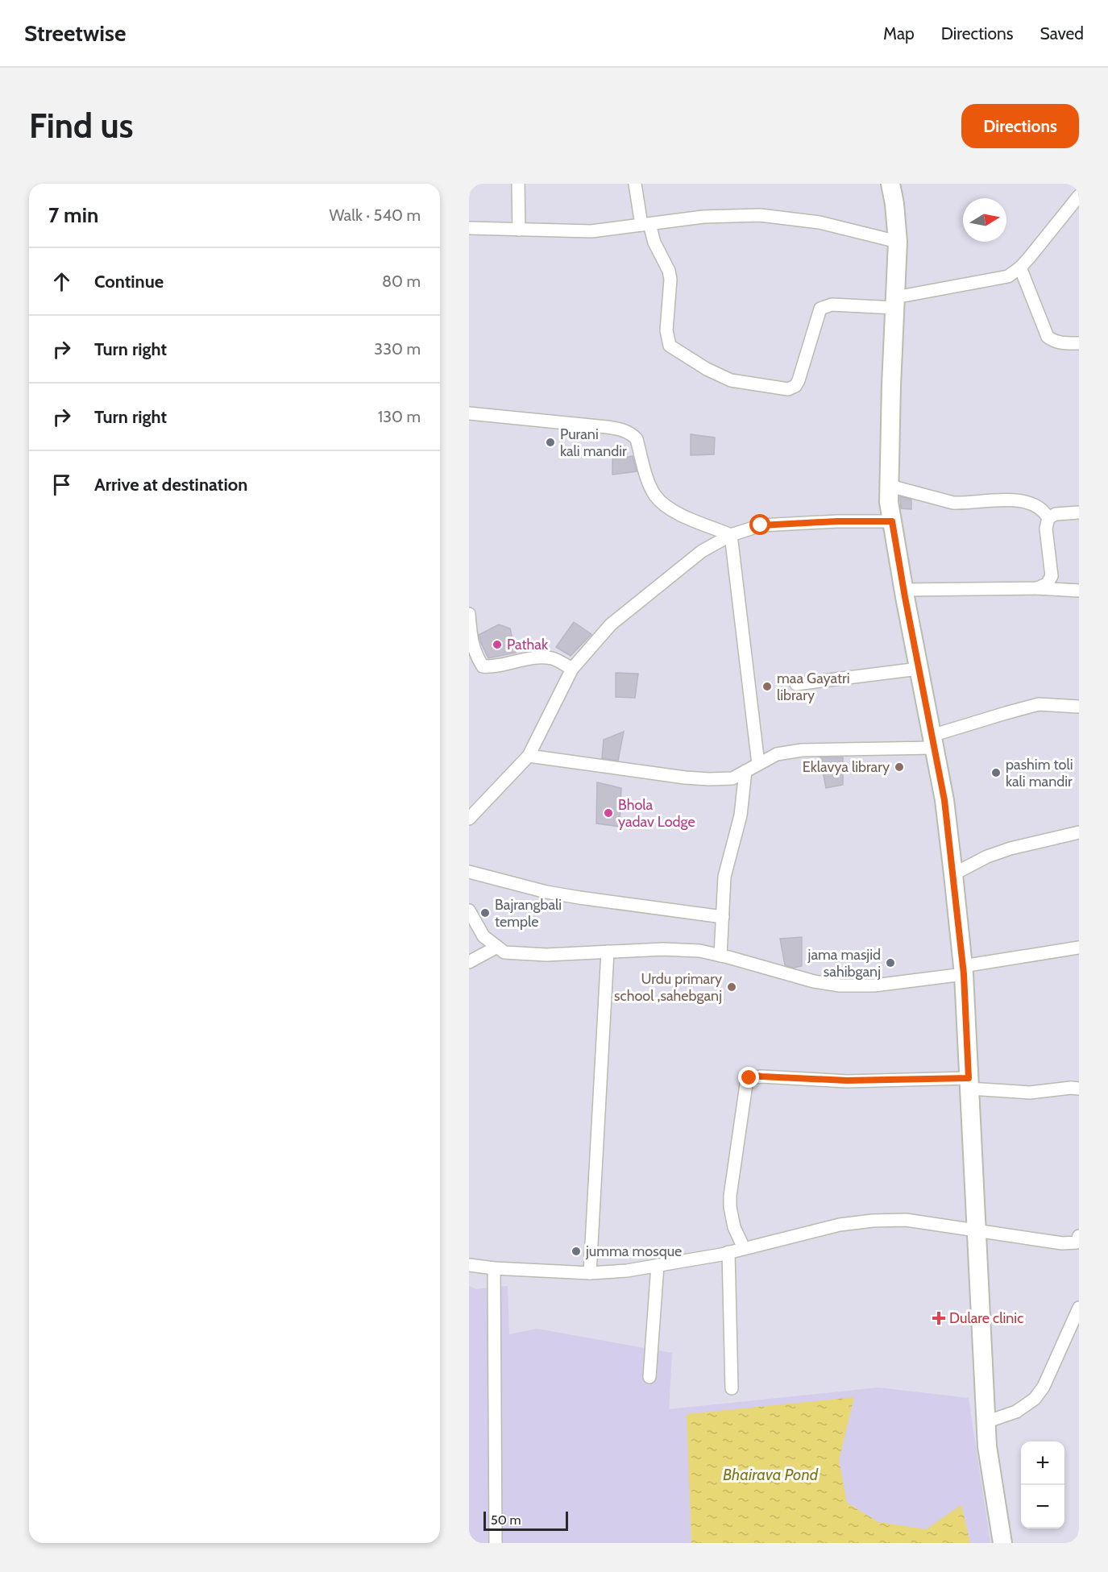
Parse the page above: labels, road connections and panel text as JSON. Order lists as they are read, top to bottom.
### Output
{
  "water": ["Bhairava Pond"],
  "places": {
    "other": [
      "Purani kali mandir",
      "Pathak",
      "maa Gayatri library",
      "Eklavya library",
      "pashim toli kali mandir",
      "Bhola yadav Lodge",
      "Bajrangbali temple",
      "jama masjid sahibganj",
      "Urdu primary school ,sahebganj",
      "jumma mosque"
    ],
    "health": ["Dulare clinic"]
  },
  "scale_bar": "50 m",
  "north": "right",
  "page": {
    "header": "Streetwise",
    "nav": ["Map", "Directions", "Saved"],
    "buttons": "Directions",
    "title": "Find us",
    "heading": ["7 min", "Walk · 540 m"],
    "list": [
      ["Continue", "80 m"],
      ["Turn right", "330 m"],
      ["Turn right", "130 m"],
      "Arrive at destination"
    ],
    "map_buttons": ["+", "−"],
    "scale": "50 m"
  }
}
